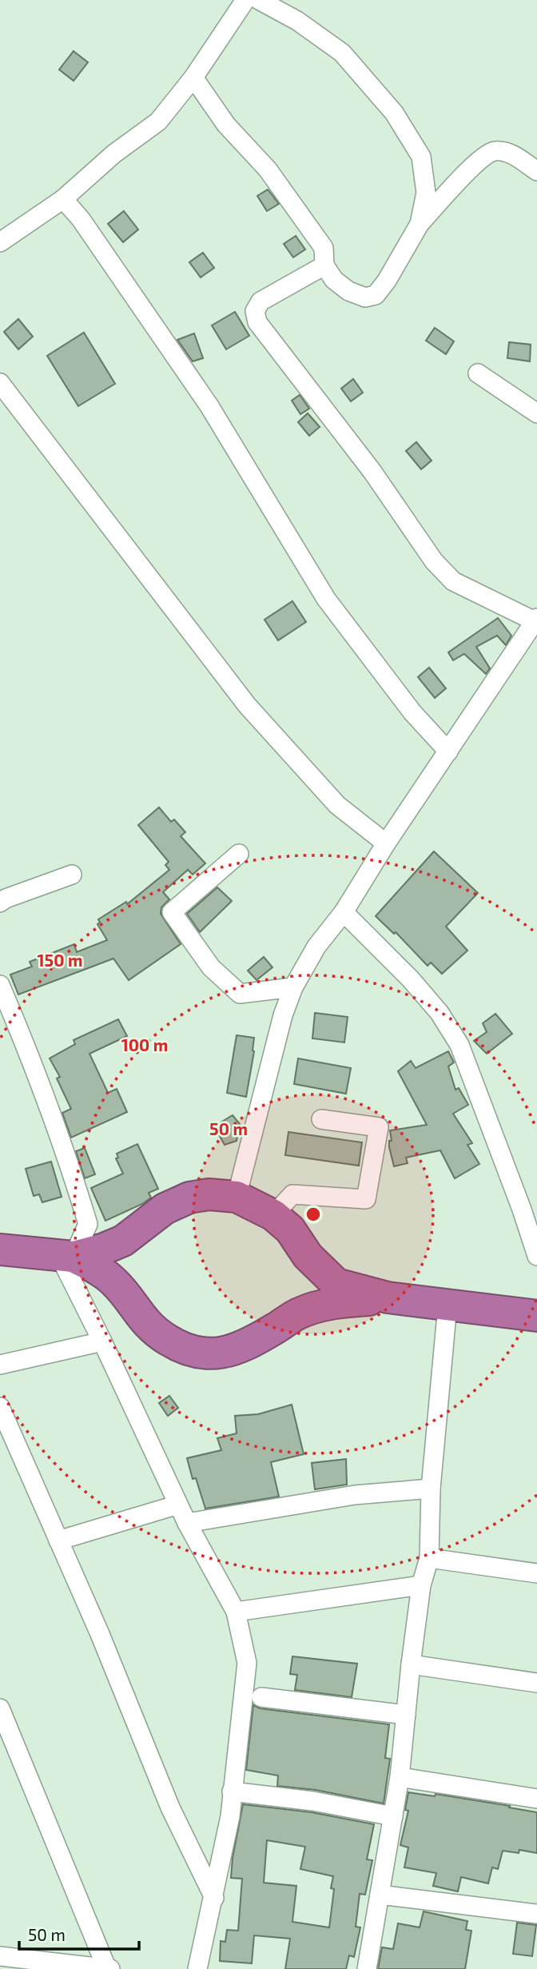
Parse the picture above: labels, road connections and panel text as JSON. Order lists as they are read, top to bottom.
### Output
{
  "scale_bar": "50 m",
  "rings": ["150 m", "100 m", "50 m"]
}
